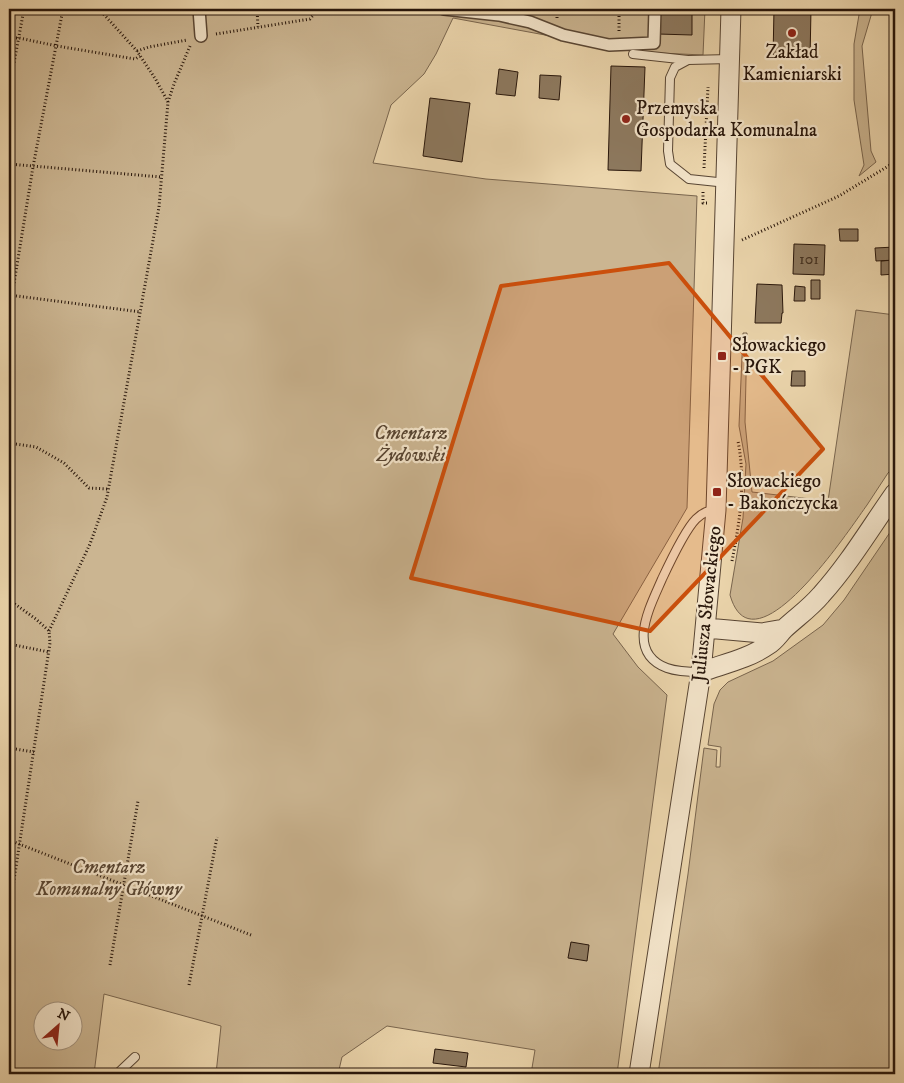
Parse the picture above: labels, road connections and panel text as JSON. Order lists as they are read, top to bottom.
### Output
{
  "streets": {
    "street": ["Juliusza Słowackiego"]
  },
  "parks": ["Cmentarz Żydowski", "Cmentarz Komunalny Główny"],
  "places": {
    "other": ["Zakład Kamieniarski", "Przemyska Gospodarka Komunalna"],
    "transit": ["Słowackiego - PGK", "Słowackiego - Bakończycka"]
  },
  "house_numbers": ["101"],
  "north": "top right"
}
